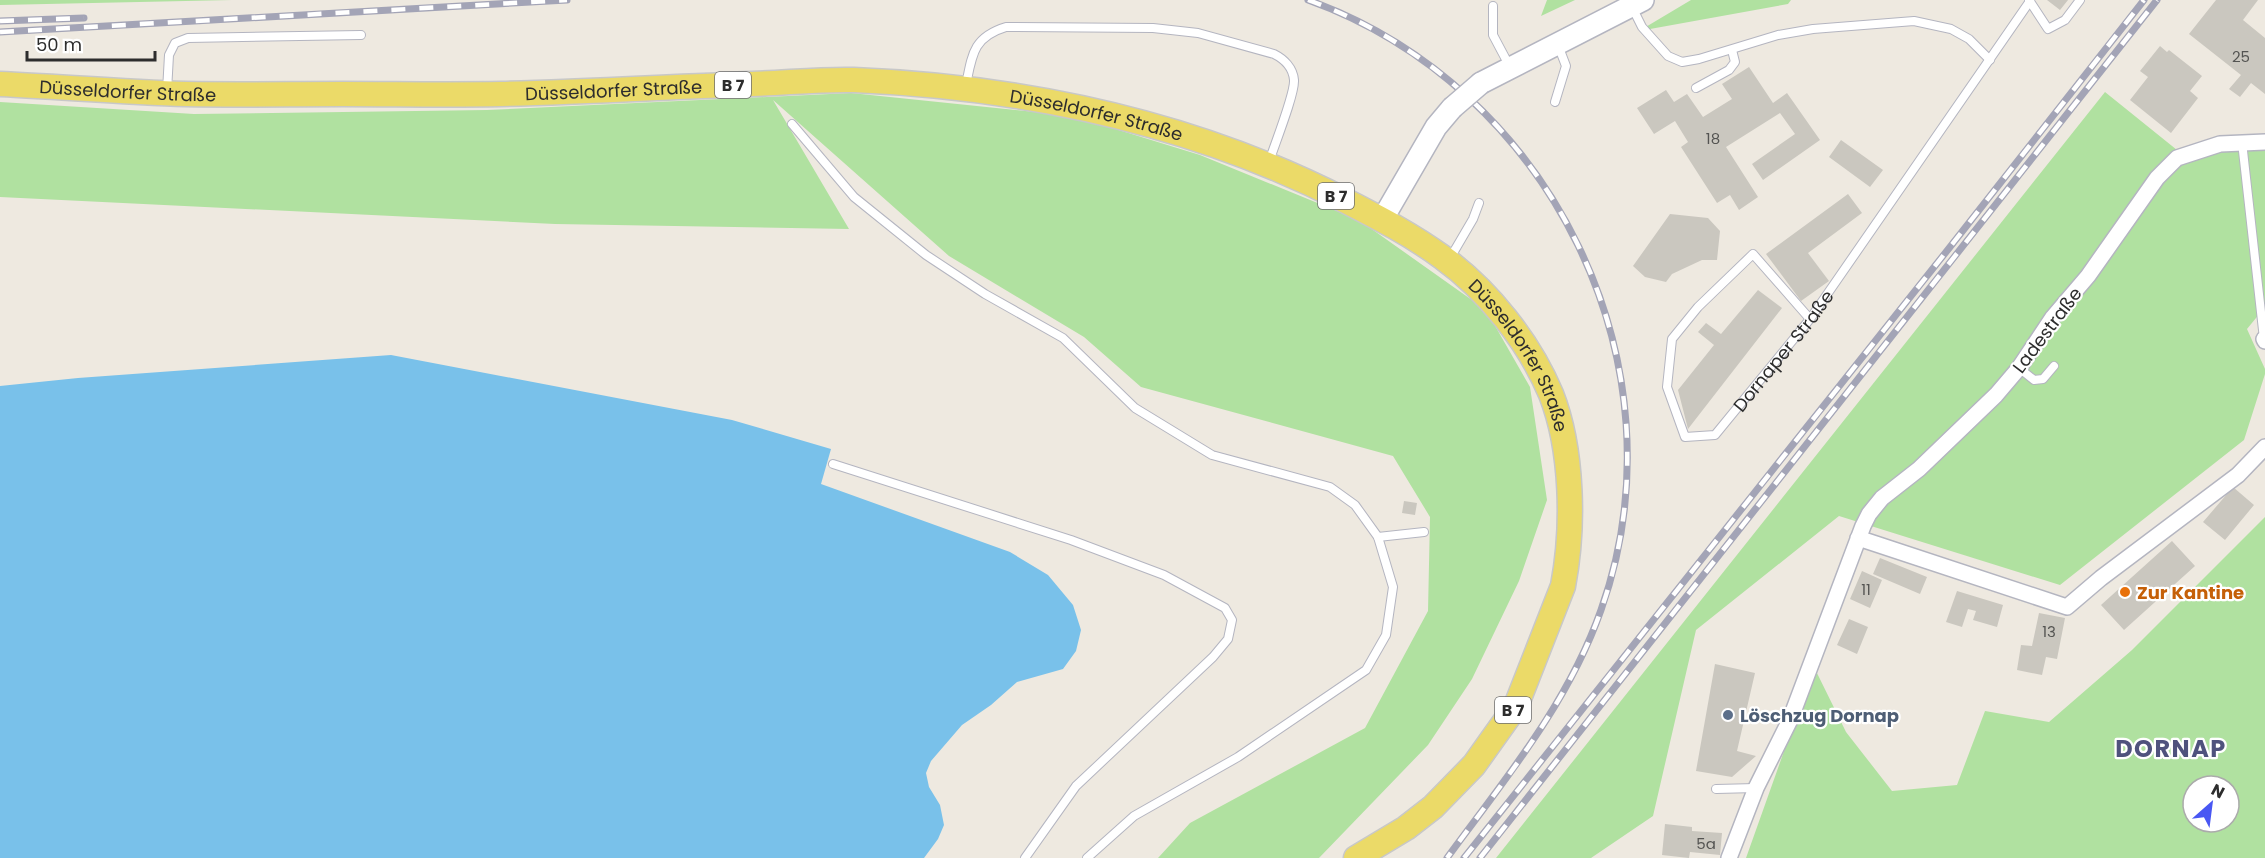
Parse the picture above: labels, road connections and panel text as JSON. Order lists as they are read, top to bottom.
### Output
{
  "streets": {
    "main road": ["B 7", "Düsseldorfer Straße"],
    "street": ["Ladestraße"],
    "lane": ["Dornaper Straße"]
  },
  "districts": ["DORNAP"],
  "places": ["Zur Kantine", "Löschzug Dornap"],
  "house_numbers": [
    "25",
    "18",
    "11",
    "13",
    "5a"
  ],
  "scale_bar": "50 m",
  "north": "top right"
}
